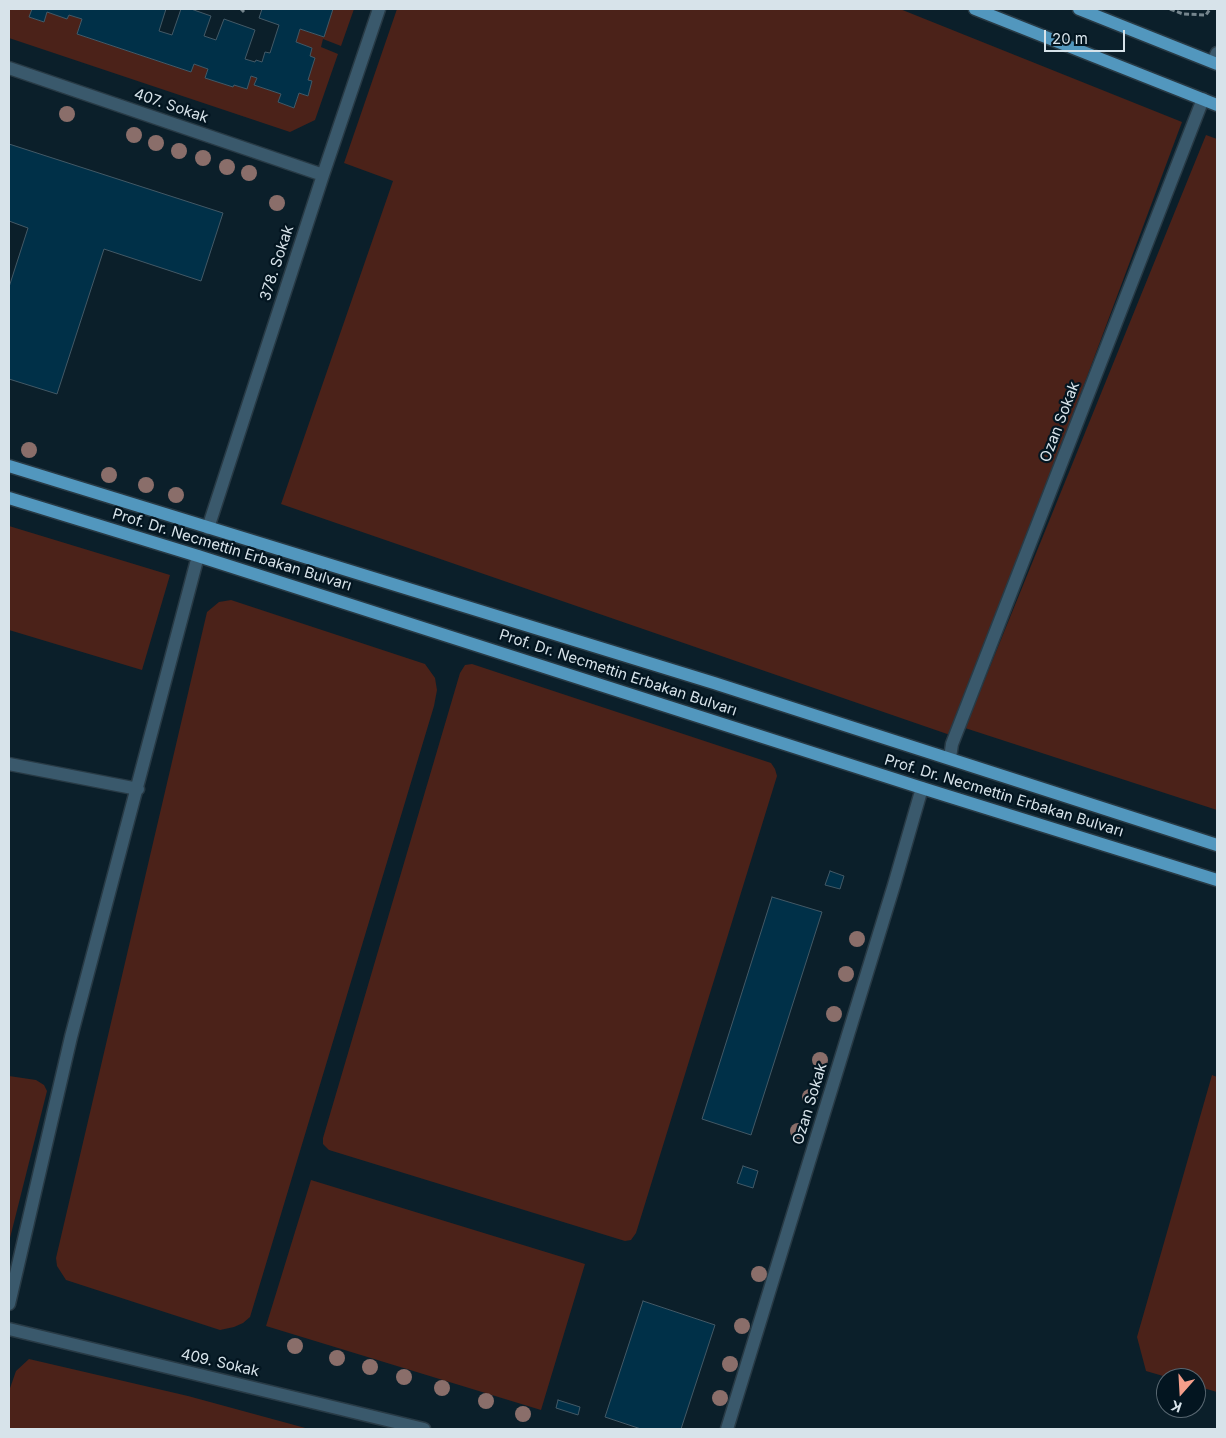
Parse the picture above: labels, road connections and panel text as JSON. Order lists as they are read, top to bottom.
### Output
{
  "streets": {
    "main road": ["Prof. Dr. Necmettin Erbakan Bulvarı"],
    "street": [
      "407. Sokak",
      "378. Sokak",
      "Ozan Sokak",
      "409. Sokak"
    ]
  },
  "crossings": [
    ["407. Sokak", "378. Sokak"],
    ["378. Sokak", "Prof. Dr. Necmettin Erbakan Bulvarı"],
    ["Ozan Sokak", "Prof. Dr. Necmettin Erbakan Bulvarı"]
  ],
  "scale_bar": "20 m",
  "north": "bottom"
}
